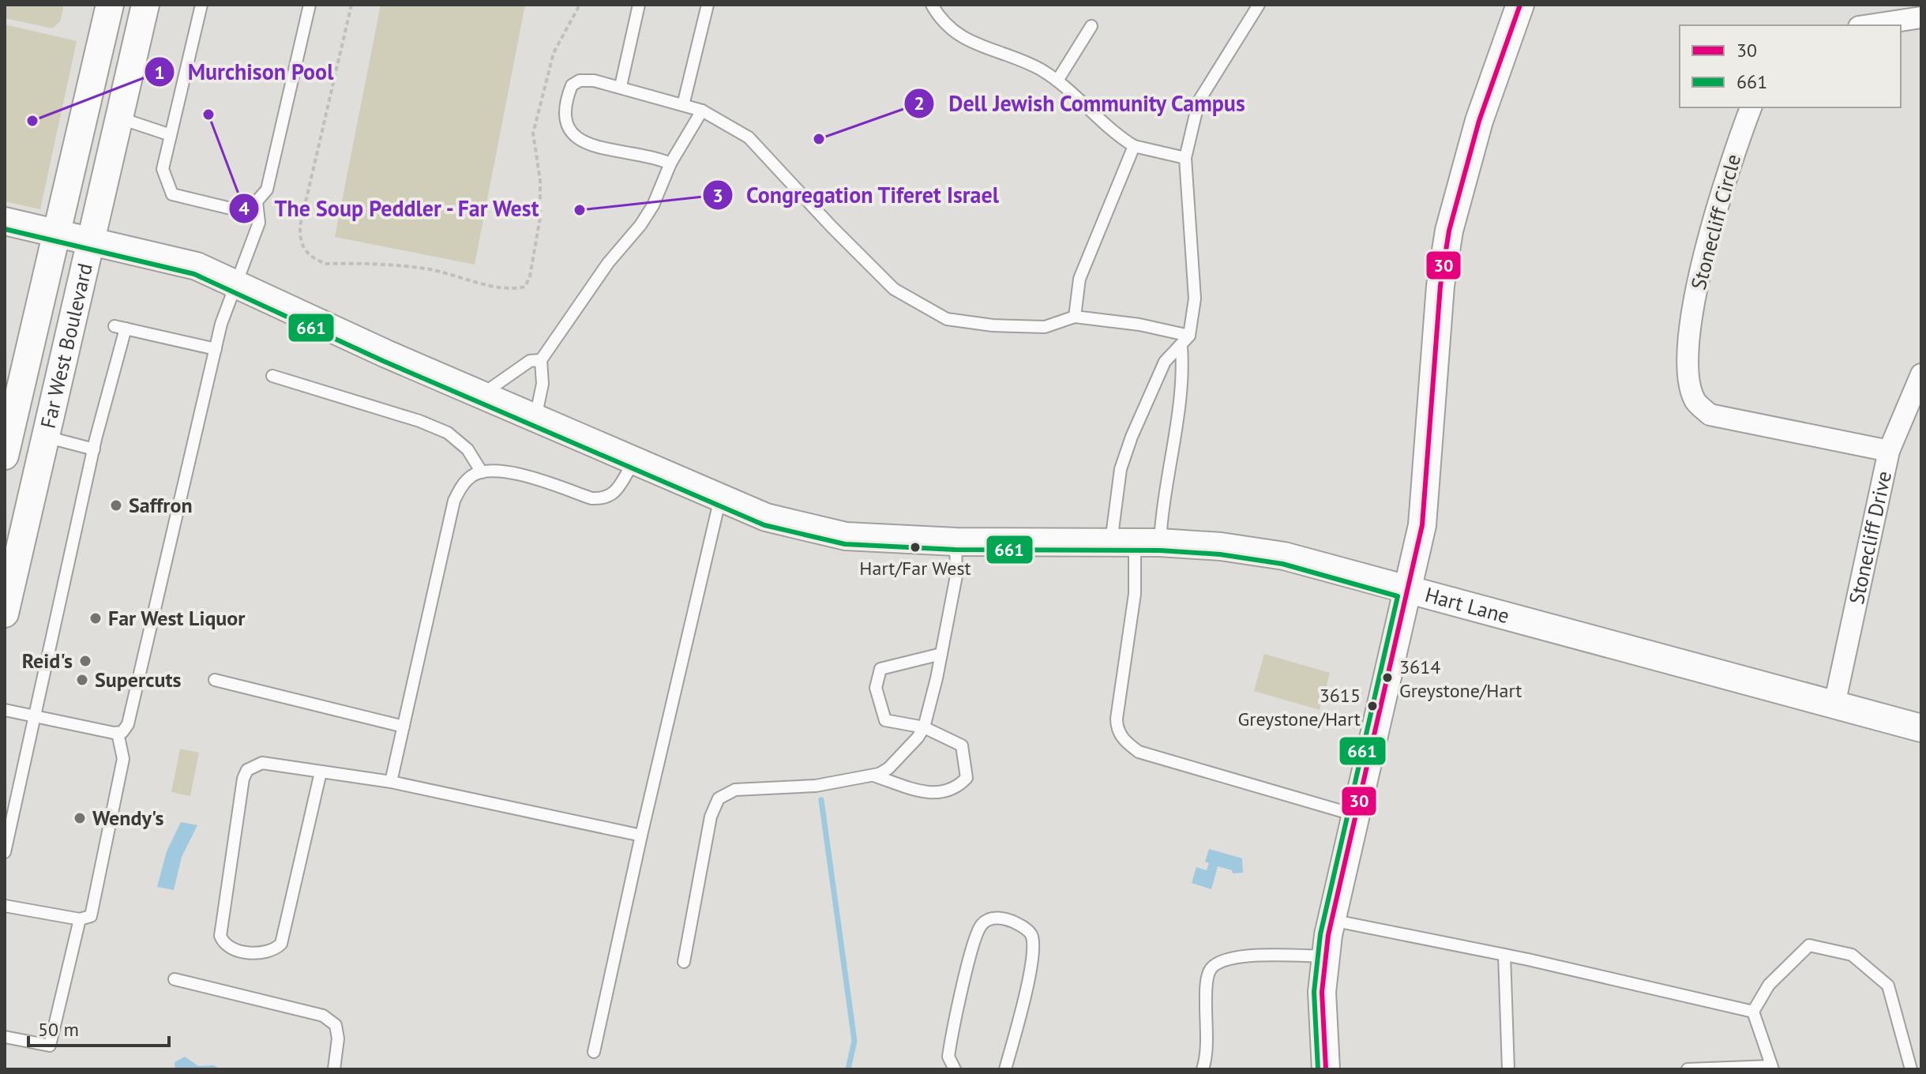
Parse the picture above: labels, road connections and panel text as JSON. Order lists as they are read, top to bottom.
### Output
{
  "streets": {
    "street": [
      "Stonecliff Circle",
      "Far West Boulevard",
      "Stonecliff Drive",
      "Hart Lane"
    ]
  },
  "crossings": [
    ["Stonecliff Circle", "Stonecliff Drive"],
    ["Far West Boulevard", "Hart Lane"],
    ["Stonecliff Drive", "Hart Lane"]
  ],
  "places": [
    "The Soup Peddler - Far West",
    "Murchison Pool",
    "Dell Jewish Community Campus",
    "Congregation Tiferet Israel",
    "Saffron",
    "Hart/Far West",
    "Far West Liquor",
    "Reid's",
    "3614 Greystone/Hart",
    "Supercuts",
    "3615 Greystone/Hart",
    "Wendy's"
  ],
  "lines": ["transit line 30", "transit line 661"],
  "legend": ["30", "661"],
  "scale_bar": "50 m"
}
